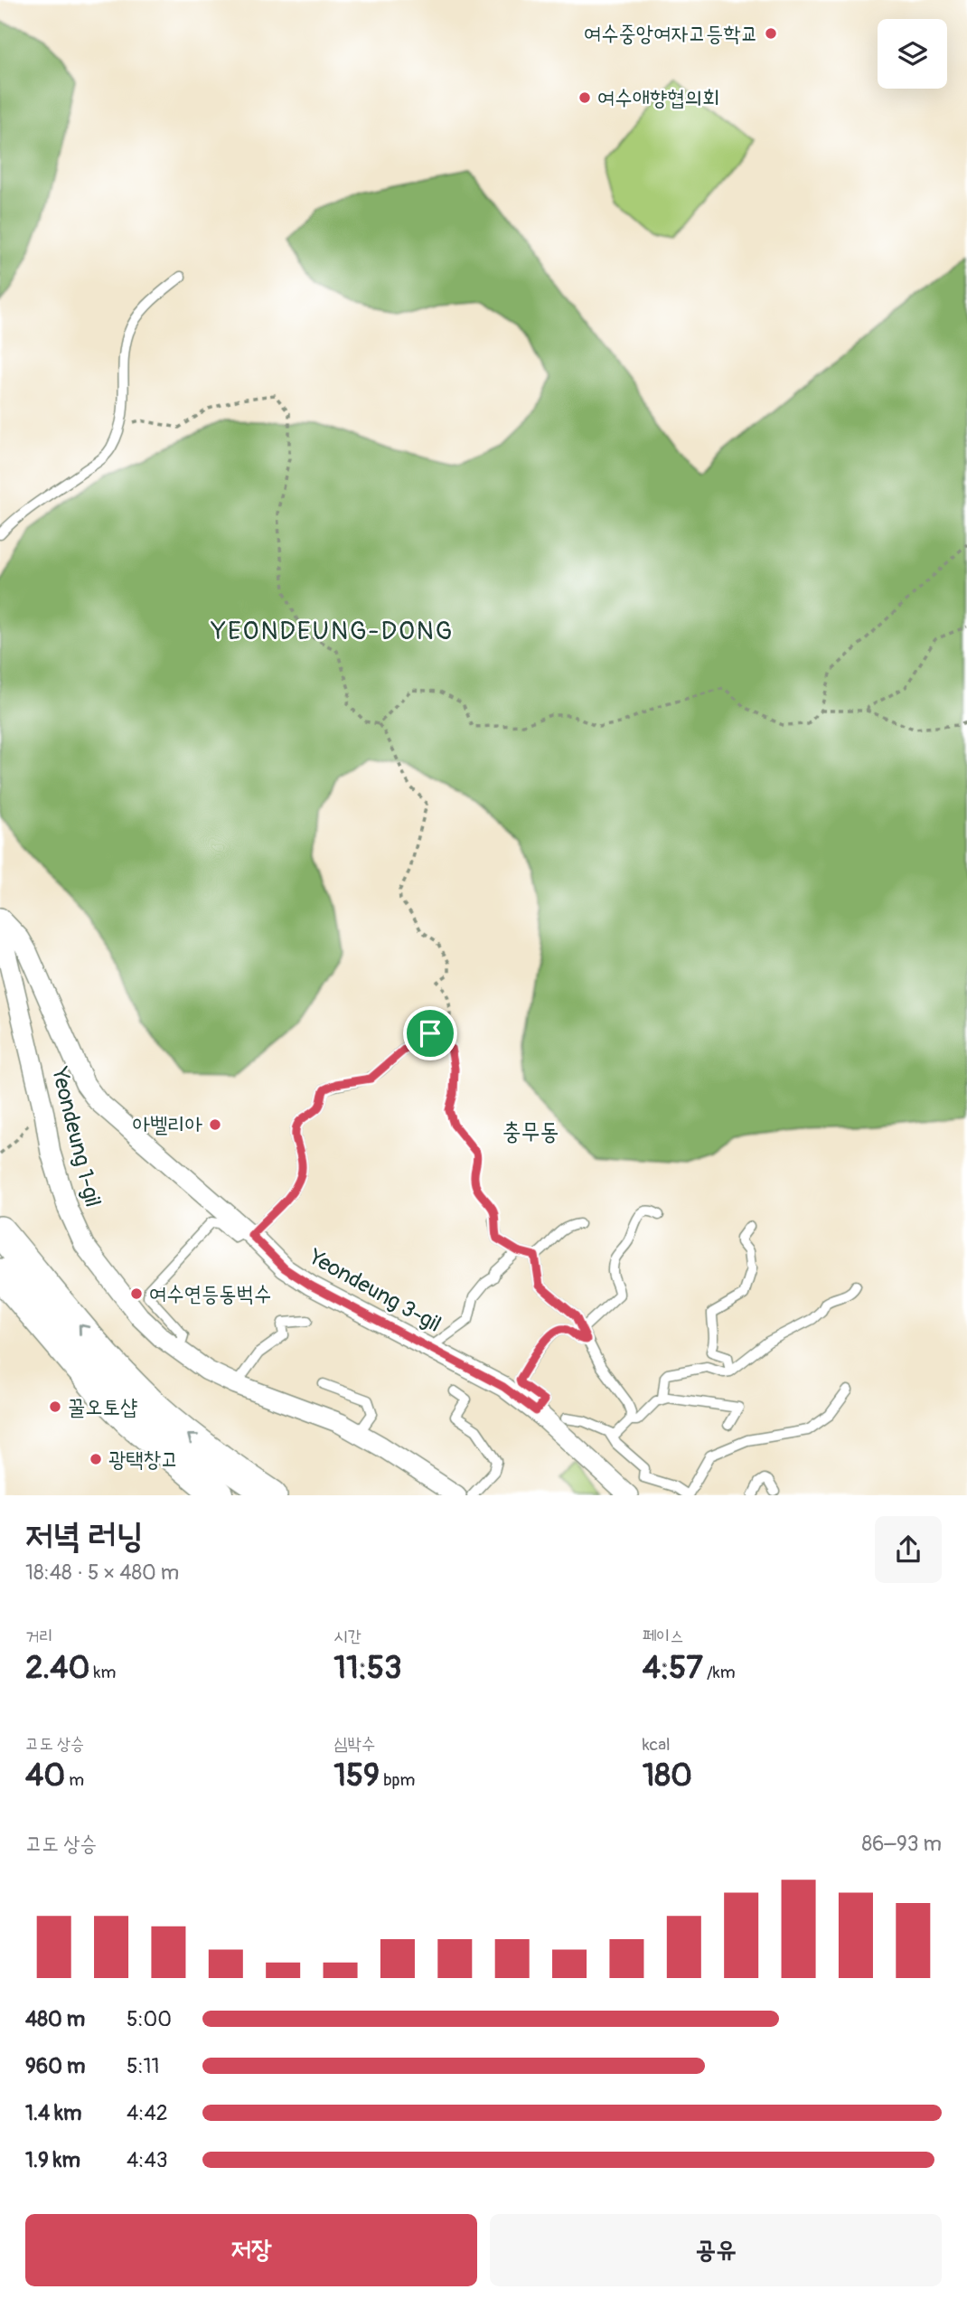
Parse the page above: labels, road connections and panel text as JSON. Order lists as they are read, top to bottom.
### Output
{
  "streets": {
    "street": ["Yeondeung 1-gil", "Yeondeung 3-gil"]
  },
  "districts": ["YEONDEUNG-DONG", "충무동"],
  "places": [
    "여수중앙여자고등학교",
    "여수애향협의회",
    "아벨리아",
    "여수연등동벅수",
    "꿀오토샵",
    "광택창고"
  ],
  "page": {
    "heading": ["저녁 러닝", "18:48 · 5 × 480 m"],
    "stats": [
      ["거리", "2.40 km"],
      ["시간", "11:53"],
      ["페이스", "4:57 /km"],
      ["고도 상승", "40 m"],
      ["심박수", "159 bpm"],
      ["kcal", "180"]
    ],
    "chart": ["고도 상승", "86–93 m"],
    "list": [
      {
        "name": "480 m",
        "note": "5:00"
      },
      {
        "name": "960 m",
        "note": "5:11"
      },
      {
        "name": "1.4 km",
        "note": "4:42"
      },
      {
        "name": "1.9 km",
        "note": "4:43"
      }
    ],
    "buttons": ["저장", "공유"]
  }
}
